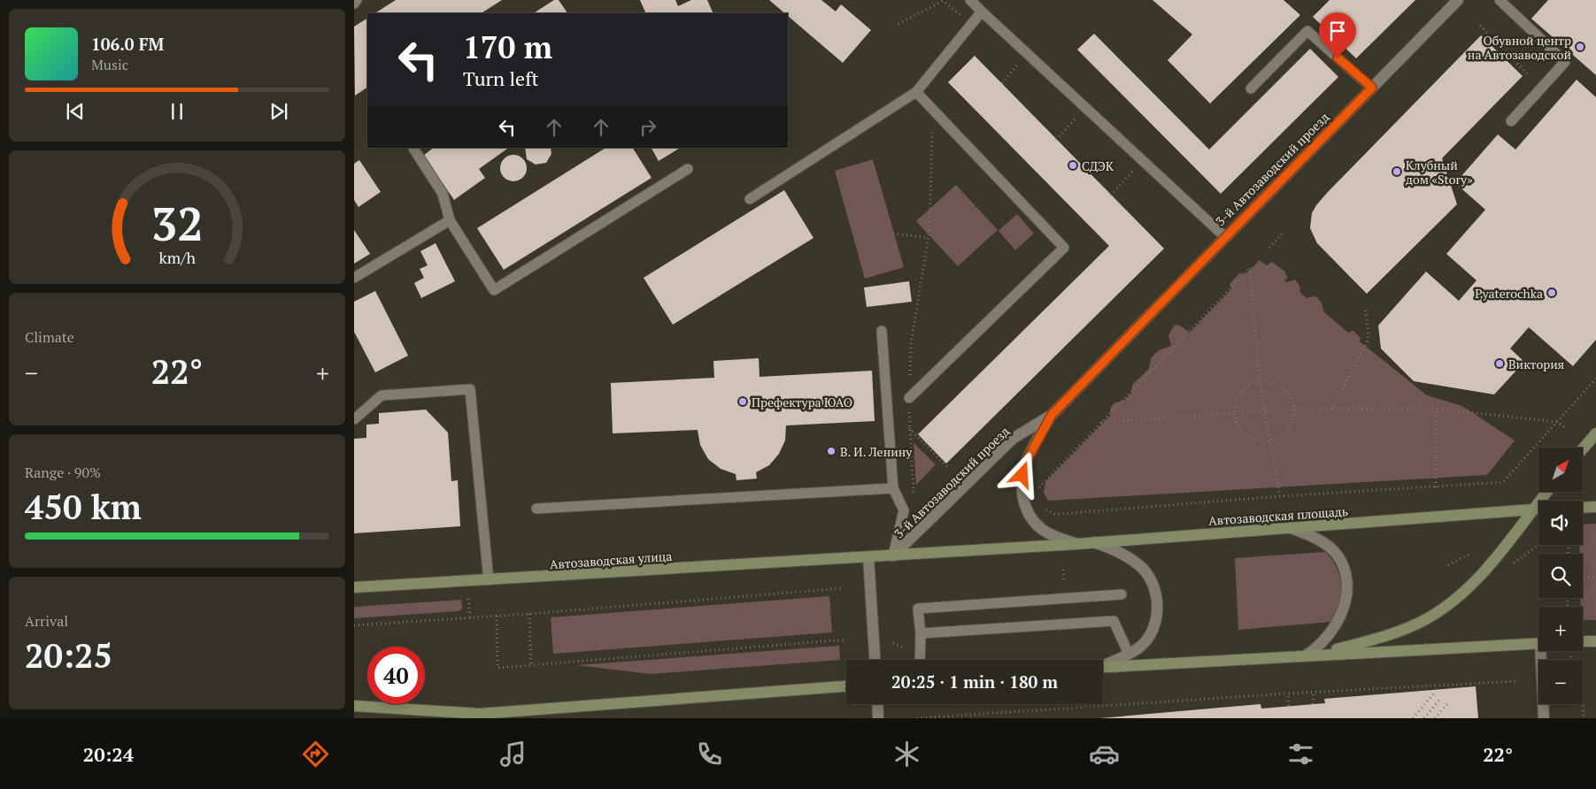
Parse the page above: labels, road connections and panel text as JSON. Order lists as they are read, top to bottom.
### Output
{
  "streets": {
    "main road": ["Автозаводская площадь", "Автозаводская улица"],
    "street": ["3-й Автозаводский проезд"]
  },
  "crossings": [
    ["3-й Автозаводский проезд", "Автозаводская площадь"],
    ["Автозаводская площадь", "Автозаводская улица"]
  ],
  "places": [
    "Обувной центр на Автозаводской",
    "СДЭК",
    "Клубный дом «Story»",
    "Pyaterochka",
    "Виктория",
    "Префектура ЮАО",
    "В. И. Ленину"
  ],
  "north": "top right",
  "page": {
    "turn": ["170 m", "Turn left"],
    "song": ["106.0 FM", "Music"],
    "tile": [
      "Climate",
      ["Range · 90%", "450 km"],
      ["Arrival", "20:25"]
    ],
    "heat": ["−", "22°", "+"],
    "map_buttons": ["+", "−"],
    "limit": "40",
    "trip": "20:25 · 1 min · 180 m",
    "tabs": ["20:24", "22°"],
    "gauge": ["32", "km/h"]
  }
}
